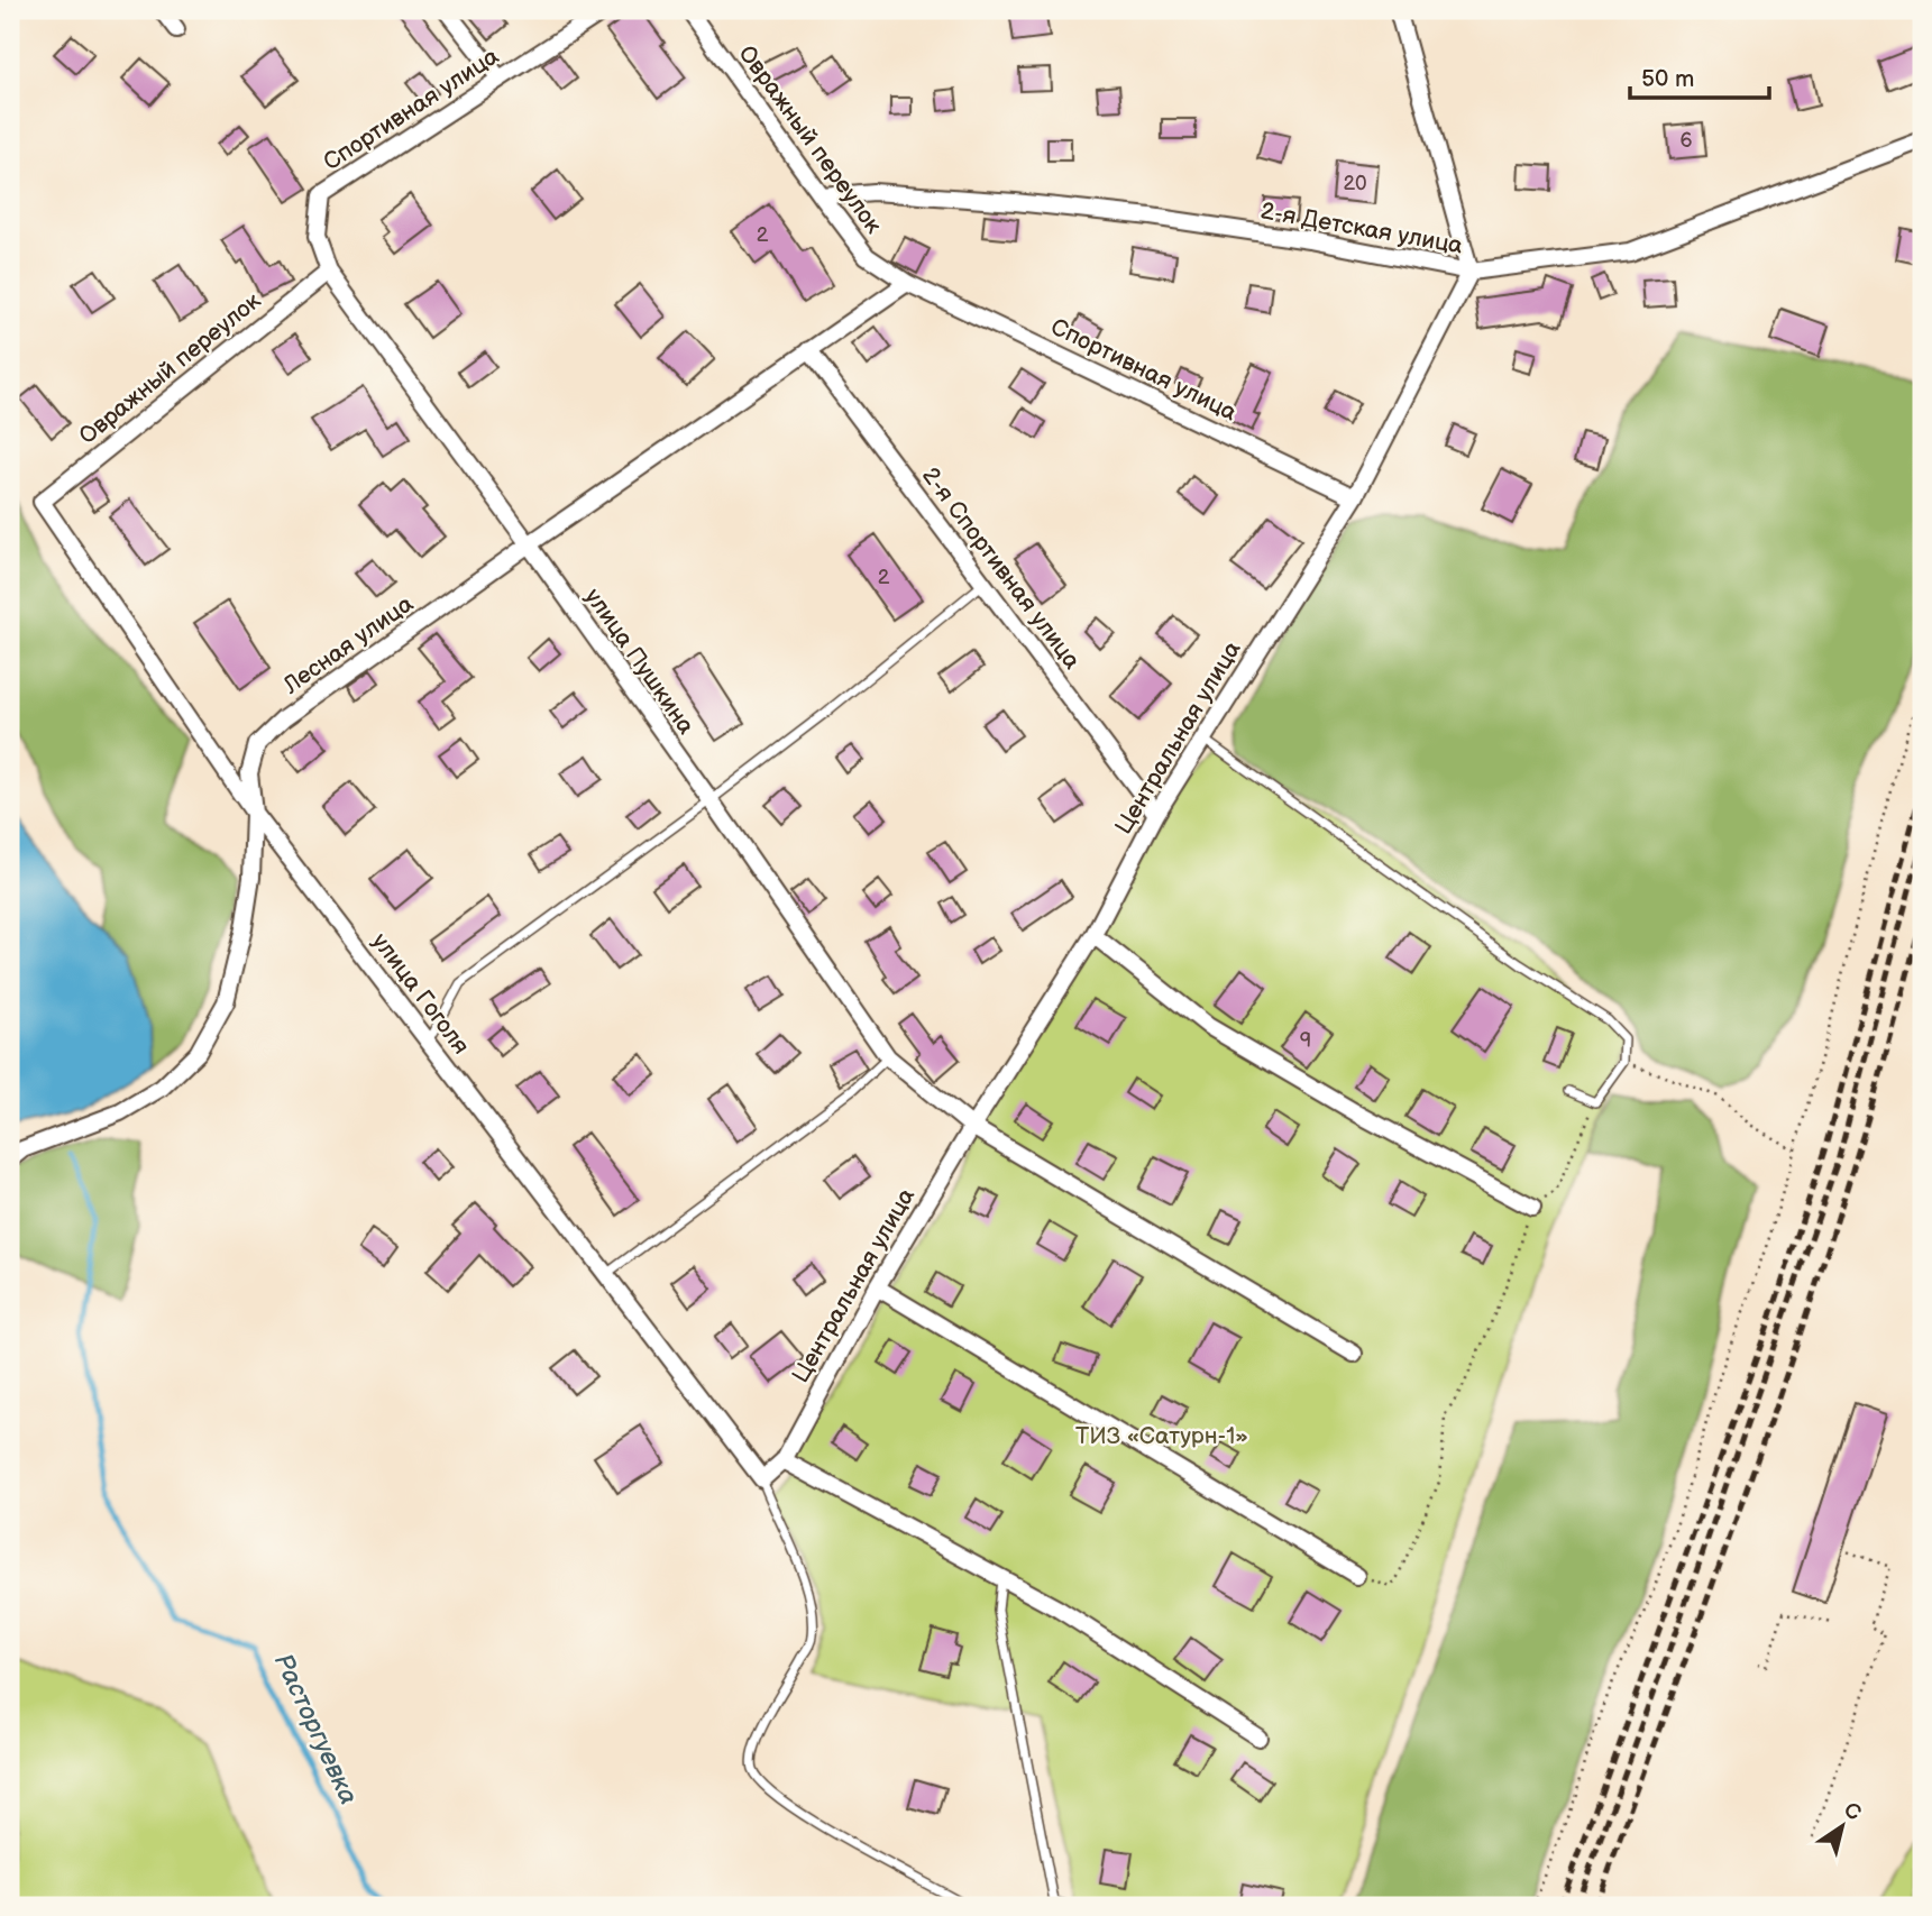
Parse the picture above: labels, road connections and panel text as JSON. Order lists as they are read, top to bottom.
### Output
{
  "streets": {
    "street": [
      "Спортивная улица",
      "Овражный переулок",
      "2-я Детская улица",
      "2-я Спортивная улица",
      "Лесная улица",
      "улица Пушкина",
      "Центральная улица",
      "улица Гоголя"
    ]
  },
  "crossings": [
    ["Спортивная улица", "Овражный переулок"],
    ["Спортивная улица", "Лесная улица"],
    ["Спортивная улица", "улица Пушкина"],
    ["Спортивная улица", "Центральная улица"],
    ["Овражный переулок", "2-я Детская улица"],
    ["Овражный переулок", "Лесная улица"],
    ["Овражный переулок", "улица Пушкина"],
    ["Овражный переулок", "улица Гоголя"],
    ["2-я Детская улица", "Центральная улица"],
    ["2-я Спортивная улица", "Лесная улица"],
    ["2-я Спортивная улица", "Центральная улица"],
    ["Лесная улица", "улица Пушкина"],
    ["Лесная улица", "улица Гоголя"],
    ["улица Пушкина", "Центральная улица"]
  ],
  "water": ["Расторгуевка"],
  "parks": ["ТИЗ «Сатурн-1»"],
  "house_numbers": [
    "6",
    "20",
    "2",
    "2",
    "9"
  ],
  "scale_bar": "50 m",
  "north": "top right"
}
